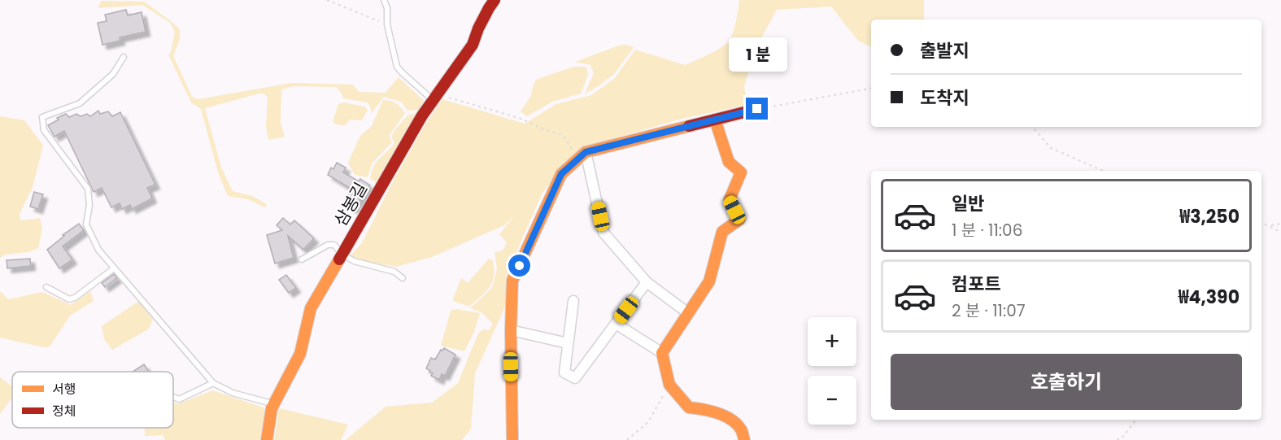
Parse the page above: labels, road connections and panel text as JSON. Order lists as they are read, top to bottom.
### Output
{
  "streets": {
    "street": ["삼봉길"]
  },
  "legend": ["서행", "정체"],
  "page": {
    "banner": ["출발지", "도착지"],
    "bubble": "1 분",
    "list": [
      {
        "name": "일반",
        "note": "1 분 · 11:06",
        "value": "₩3,250"
      },
      {
        "name": "컴포트",
        "note": "2 분 · 11:07",
        "value": "₩4,390"
      }
    ],
    "map_buttons": ["+", "−"],
    "buttons": "호출하기"
  }
}
